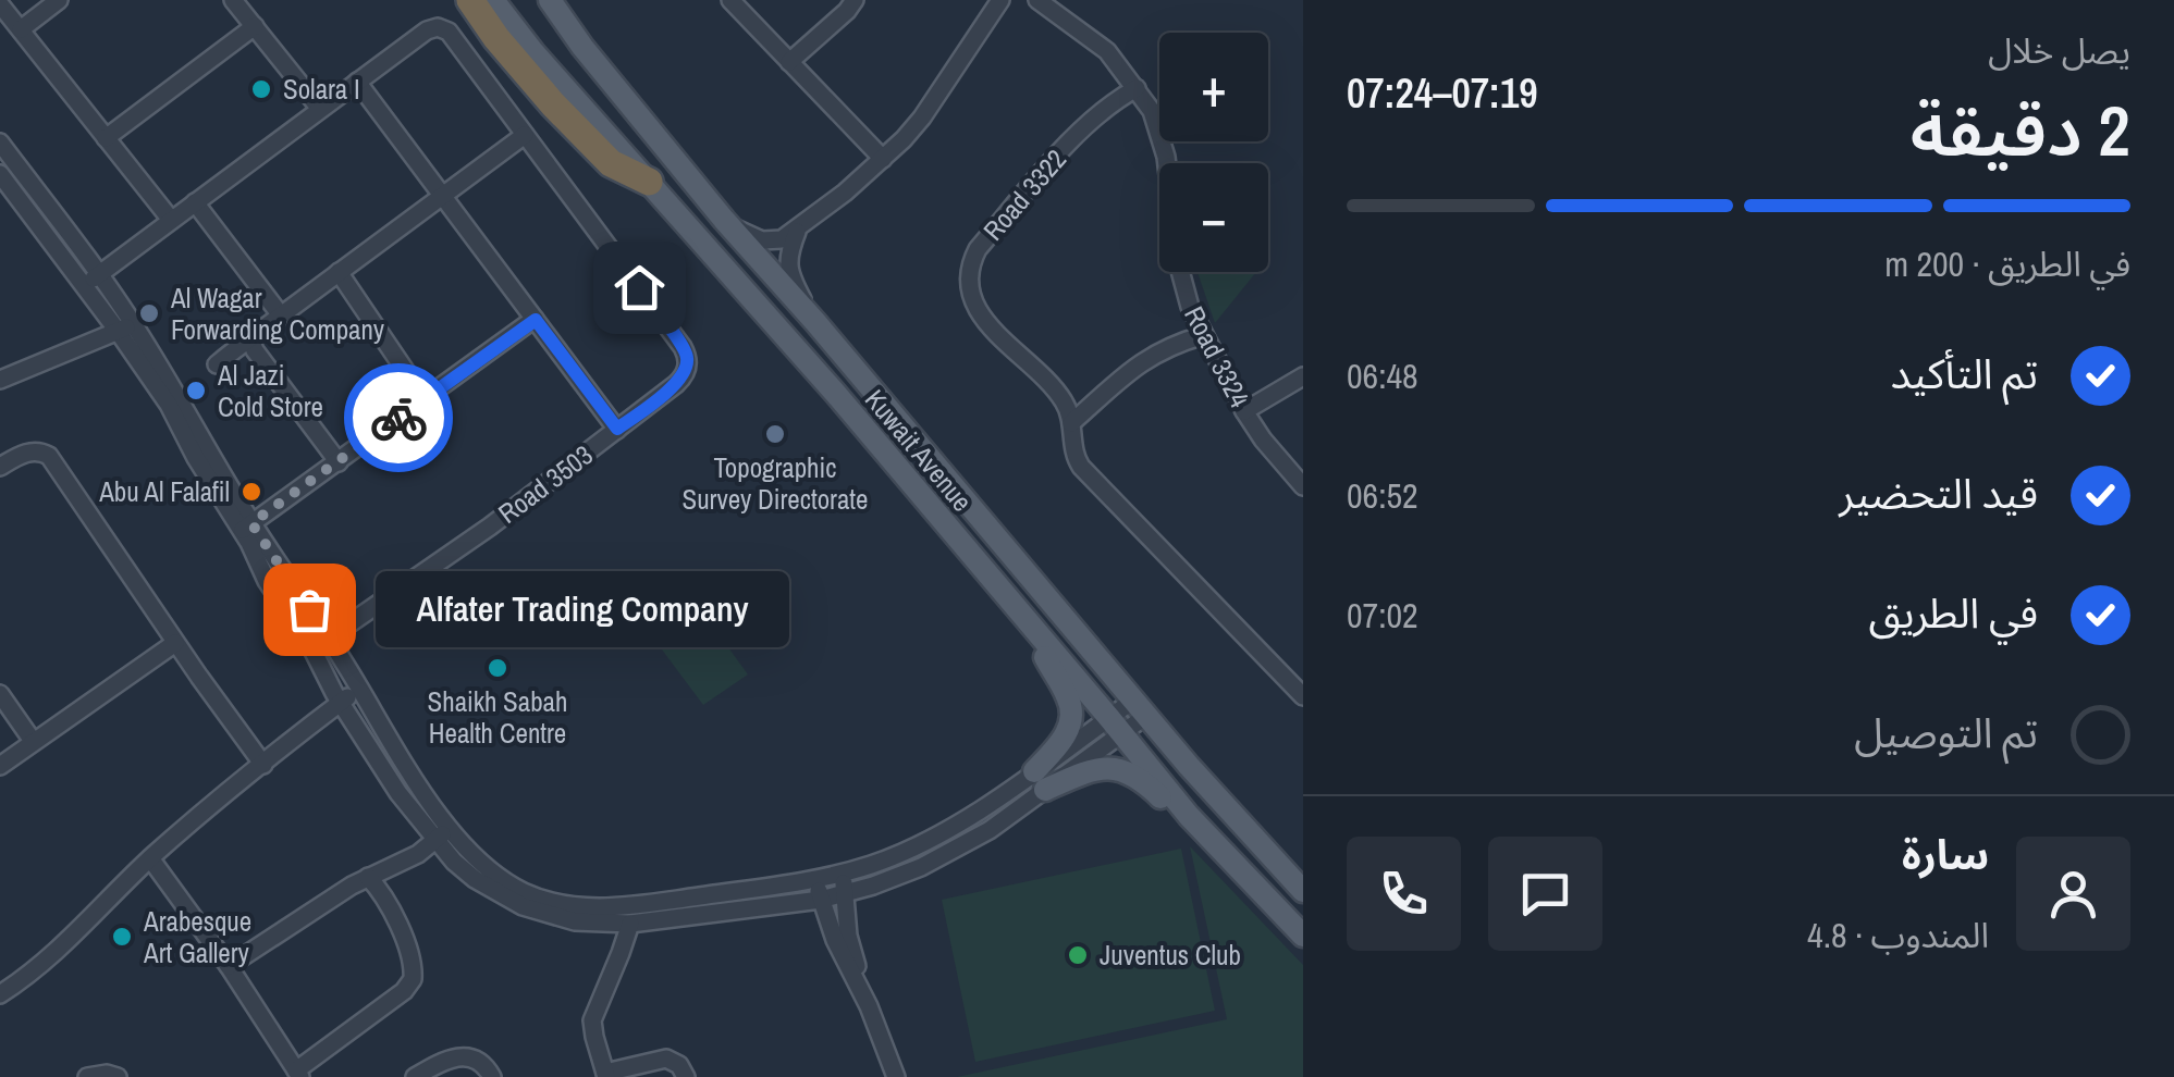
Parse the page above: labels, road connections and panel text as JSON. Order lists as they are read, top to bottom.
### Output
{
  "streets": {
    "main road": ["Kuwait Avenue"],
    "street": ["Road 3322", "Road 3324", "Road 3503"]
  },
  "crossings": [
    ["Road 3322", "Road 3324"]
  ],
  "places": [
    "Solara I",
    "Al Wagar Forwarding Company",
    "Al Jazi Cold Store",
    "Topographic Survey Directorate",
    "Abu Al Falafil",
    "Alfater Trading Company",
    "Shaikh Sabah Health Centre",
    "Arabesque Art Gallery",
    "Juventus Club"
  ],
  "page": {
    "heading": ["2 دقيقة", "يصل خلال", "07:19–07:24"],
    "panel": ["سارة", "المندوب · 4.8"],
    "map_buttons": ["+", "−"],
    "bar": "في الطريق · 200 m",
    "list": [
      ["تم التأكيد", "06:48"],
      ["قيد التحضير", "06:52"],
      ["في الطريق", "07:02"],
      "تم التوصيل"
    ],
    "bubble": "Alfater Trading Company"
  }
}
